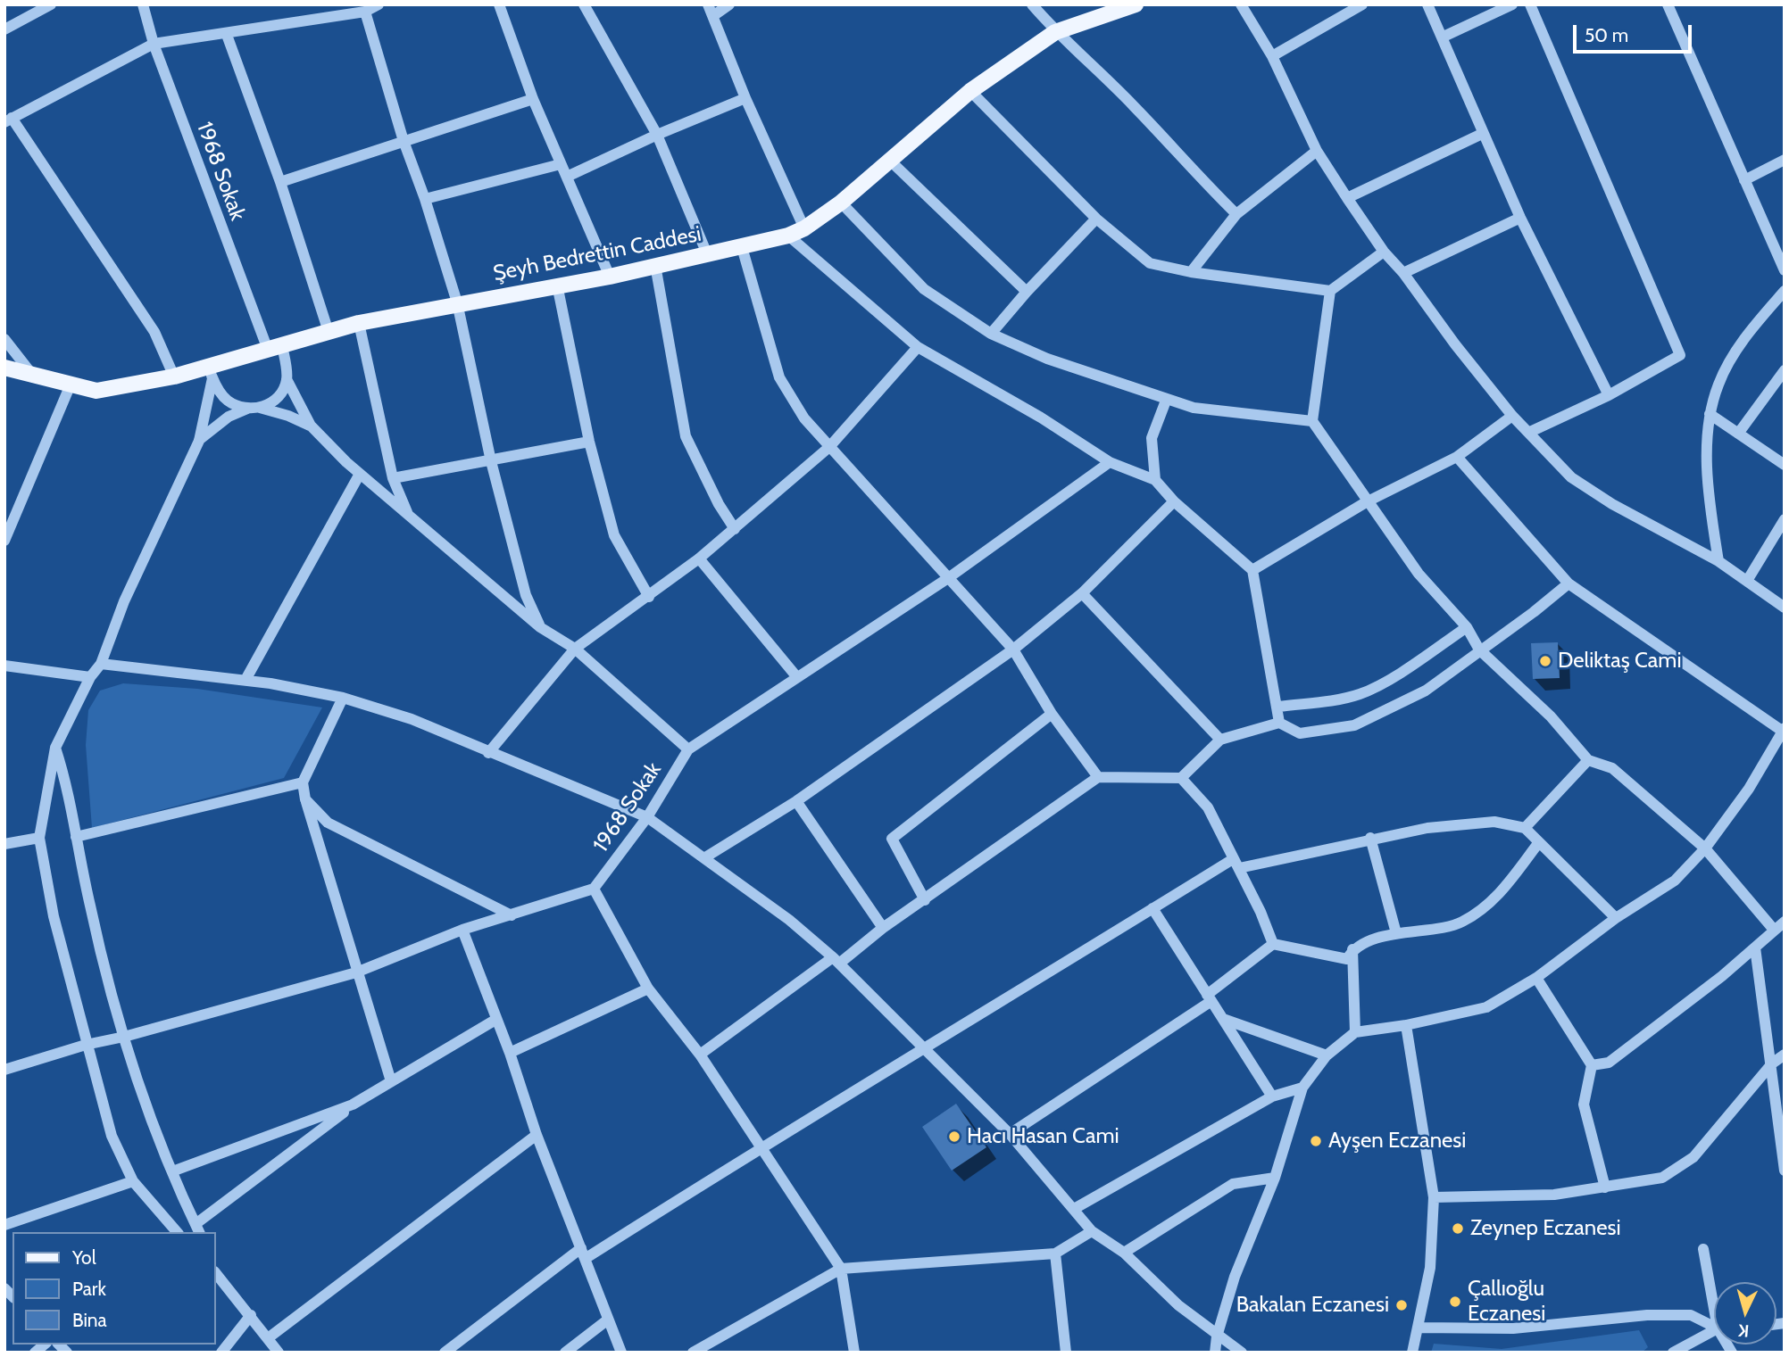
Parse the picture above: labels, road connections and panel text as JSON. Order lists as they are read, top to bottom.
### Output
{
  "streets": {
    "main road": ["Şeyh Bedrettin Caddesi"],
    "street": ["1968 Sokak"]
  },
  "crossings": [
    ["1968 Sokak", "Şeyh Bedrettin Caddesi"]
  ],
  "places": [
    "Deliktaş Cami",
    "Hacı Hasan Cami",
    "Ayşen Eczanesi",
    "Zeynep Eczanesi",
    "Çallıoğlu Eczanesi",
    "Bakalan Eczanesi"
  ],
  "legend": ["Yol", "Park", "Bina"],
  "scale_bar": "50 m",
  "north": "bottom"
}
